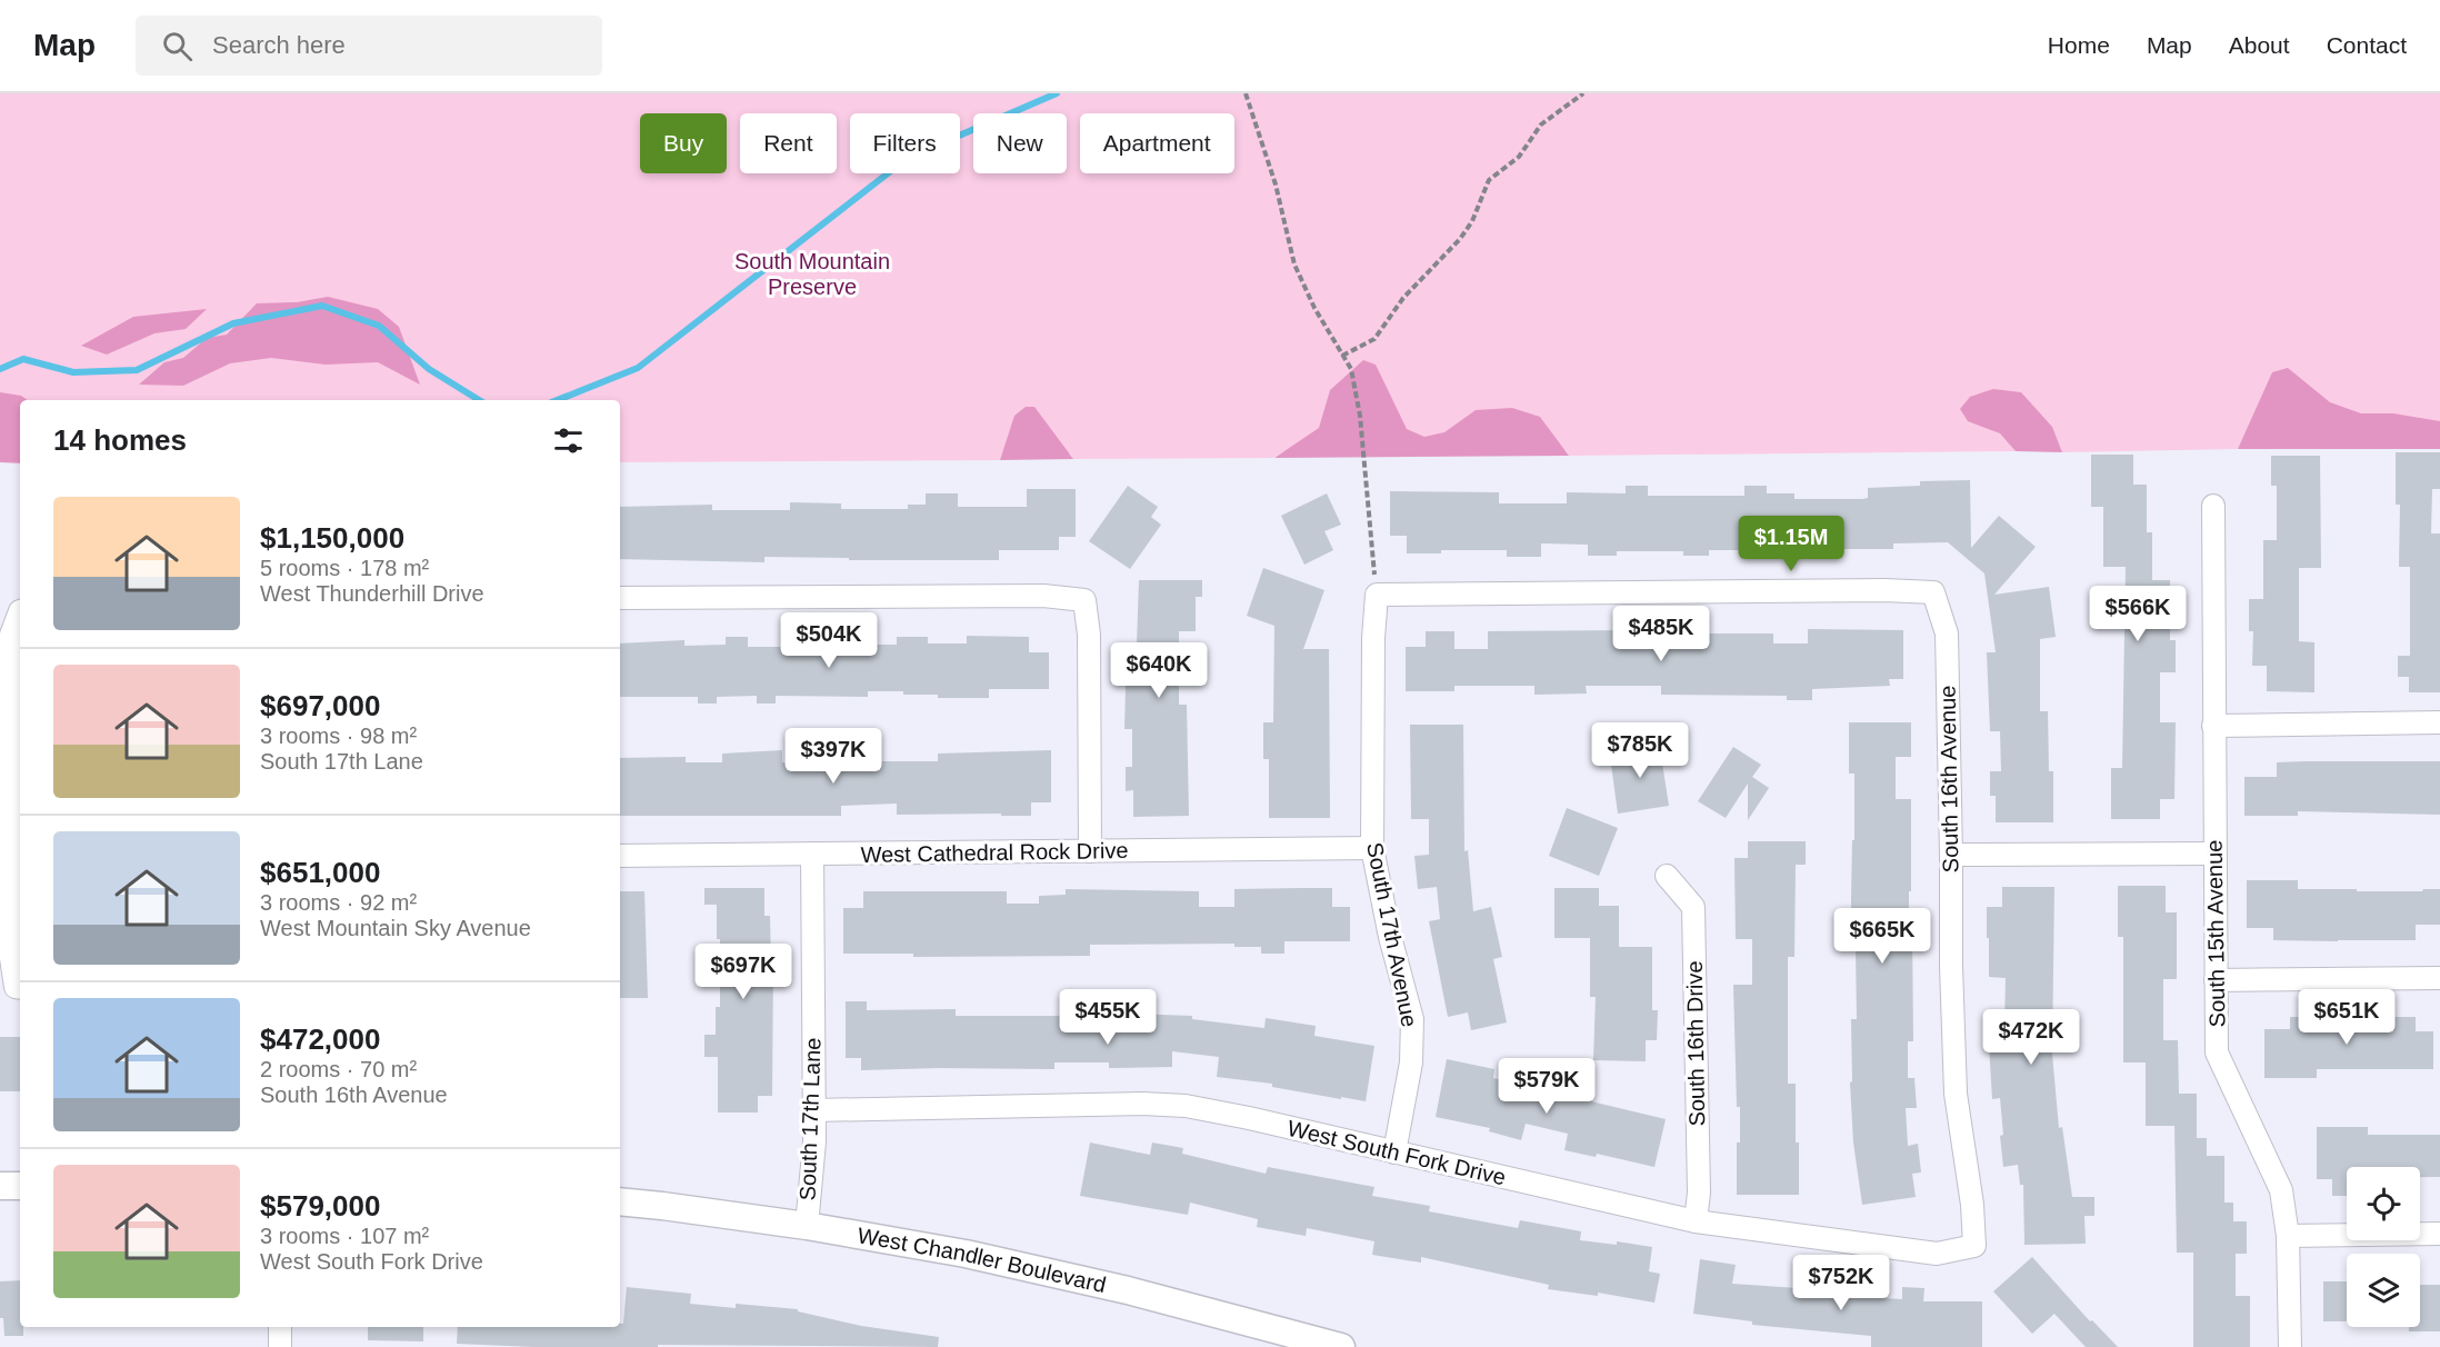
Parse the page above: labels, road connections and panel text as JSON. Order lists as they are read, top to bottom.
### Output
{
  "streets": {
    "street": [
      "South 16th Avenue",
      "West Cathedral Rock Drive",
      "South 15th Avenue",
      "South 17th Avenue",
      "South 16th Drive",
      "South 17th Lane",
      "West South Fork Drive",
      "West Chandler Boulevard"
    ]
  },
  "crossings": [
    ["South 16th Avenue", "South 17th Avenue"],
    ["South 16th Avenue", "West South Fork Drive"],
    ["West Cathedral Rock Drive", "South 17th Avenue"],
    ["West Cathedral Rock Drive", "South 17th Lane"],
    ["South 17th Avenue", "West South Fork Drive"],
    ["South 16th Drive", "West South Fork Drive"],
    ["South 17th Lane", "West South Fork Drive"],
    ["South 17th Lane", "West Chandler Boulevard"]
  ],
  "parks": ["South Mountain Preserve"],
  "page": {
    "header": "Map",
    "search": "Search here",
    "nav": [
      "Home",
      "Map",
      "About",
      "Contact"
    ],
    "chip": [
      "Buy",
      "Rent",
      "Filters",
      "New",
      "Apartment"
    ],
    "heading": "14 homes",
    "list": [
      {
        "name": "$1,150,000",
        "note": "5 rooms · 178 m² · West Thunderhill Drive"
      },
      {
        "name": "$697,000",
        "note": "3 rooms · 98 m² · South 17th Lane"
      },
      {
        "name": "$651,000",
        "note": "3 rooms · 92 m² · West Mountain Sky Avenue"
      },
      {
        "name": "$472,000",
        "note": "2 rooms · 70 m² · South 16th Avenue"
      },
      {
        "name": "$579,000",
        "note": "3 rooms · 107 m² · West South Fork Drive"
      }
    ],
    "price": [
      "$1.15M",
      "$566K",
      "$485K",
      "$504K",
      "$640K",
      "$785K",
      "$397K",
      "$665K",
      "$697K",
      "$455K",
      "$651K",
      "$472K",
      "$579K",
      "$752K"
    ]
  }
}
